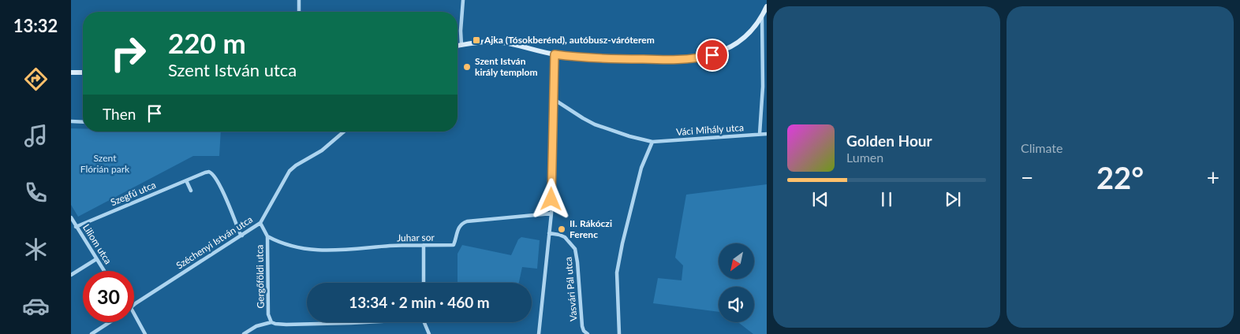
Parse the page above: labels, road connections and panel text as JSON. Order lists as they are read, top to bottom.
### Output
{
  "streets": {
    "street": [
      "Váci Mihály utca",
      "Szegfű utca",
      "Juhar sor",
      "Széchenyi István utca",
      "Liliom utca",
      "Gergőföldi utca",
      "Vasvári Pál utca"
    ]
  },
  "crossings": [
    ["Szegfű utca", "Széchenyi István utca"],
    ["Szegfű utca", "Liliom utca"],
    ["Juhar sor", "Gergőföldi utca"],
    ["Széchenyi István utca", "Gergőföldi utca"]
  ],
  "parks": ["Szent Flórián park"],
  "places": {
    "transit": ["Ajka (Tósokberénd), autóbusz-váróterem"],
    "other": ["Szent István király templom", "II. Rákóczi Ferenc"]
  },
  "north": "bottom left",
  "page": {
    "tabs": "13:32",
    "tile": "Climate",
    "turn": ["220 m", "Szent István utca"],
    "then": "Then",
    "song": ["Golden Hour", "Lumen"],
    "heat": ["−", "22°", "+"],
    "limit": "30",
    "trip": "13:34 · 2 min · 460 m"
  }
}
